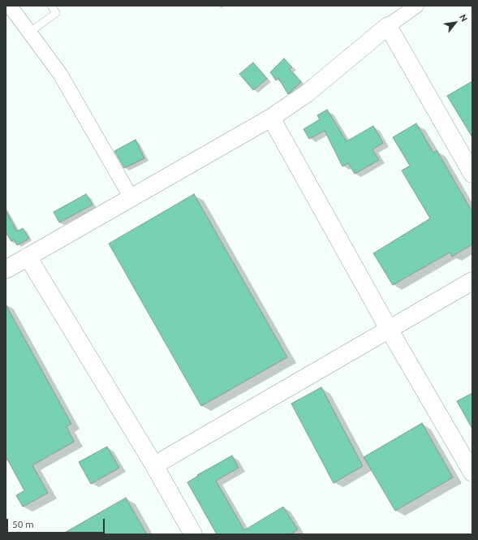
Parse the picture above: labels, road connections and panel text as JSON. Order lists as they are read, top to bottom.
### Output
{
  "scale_bar": "50 m",
  "north": "top right"
}
